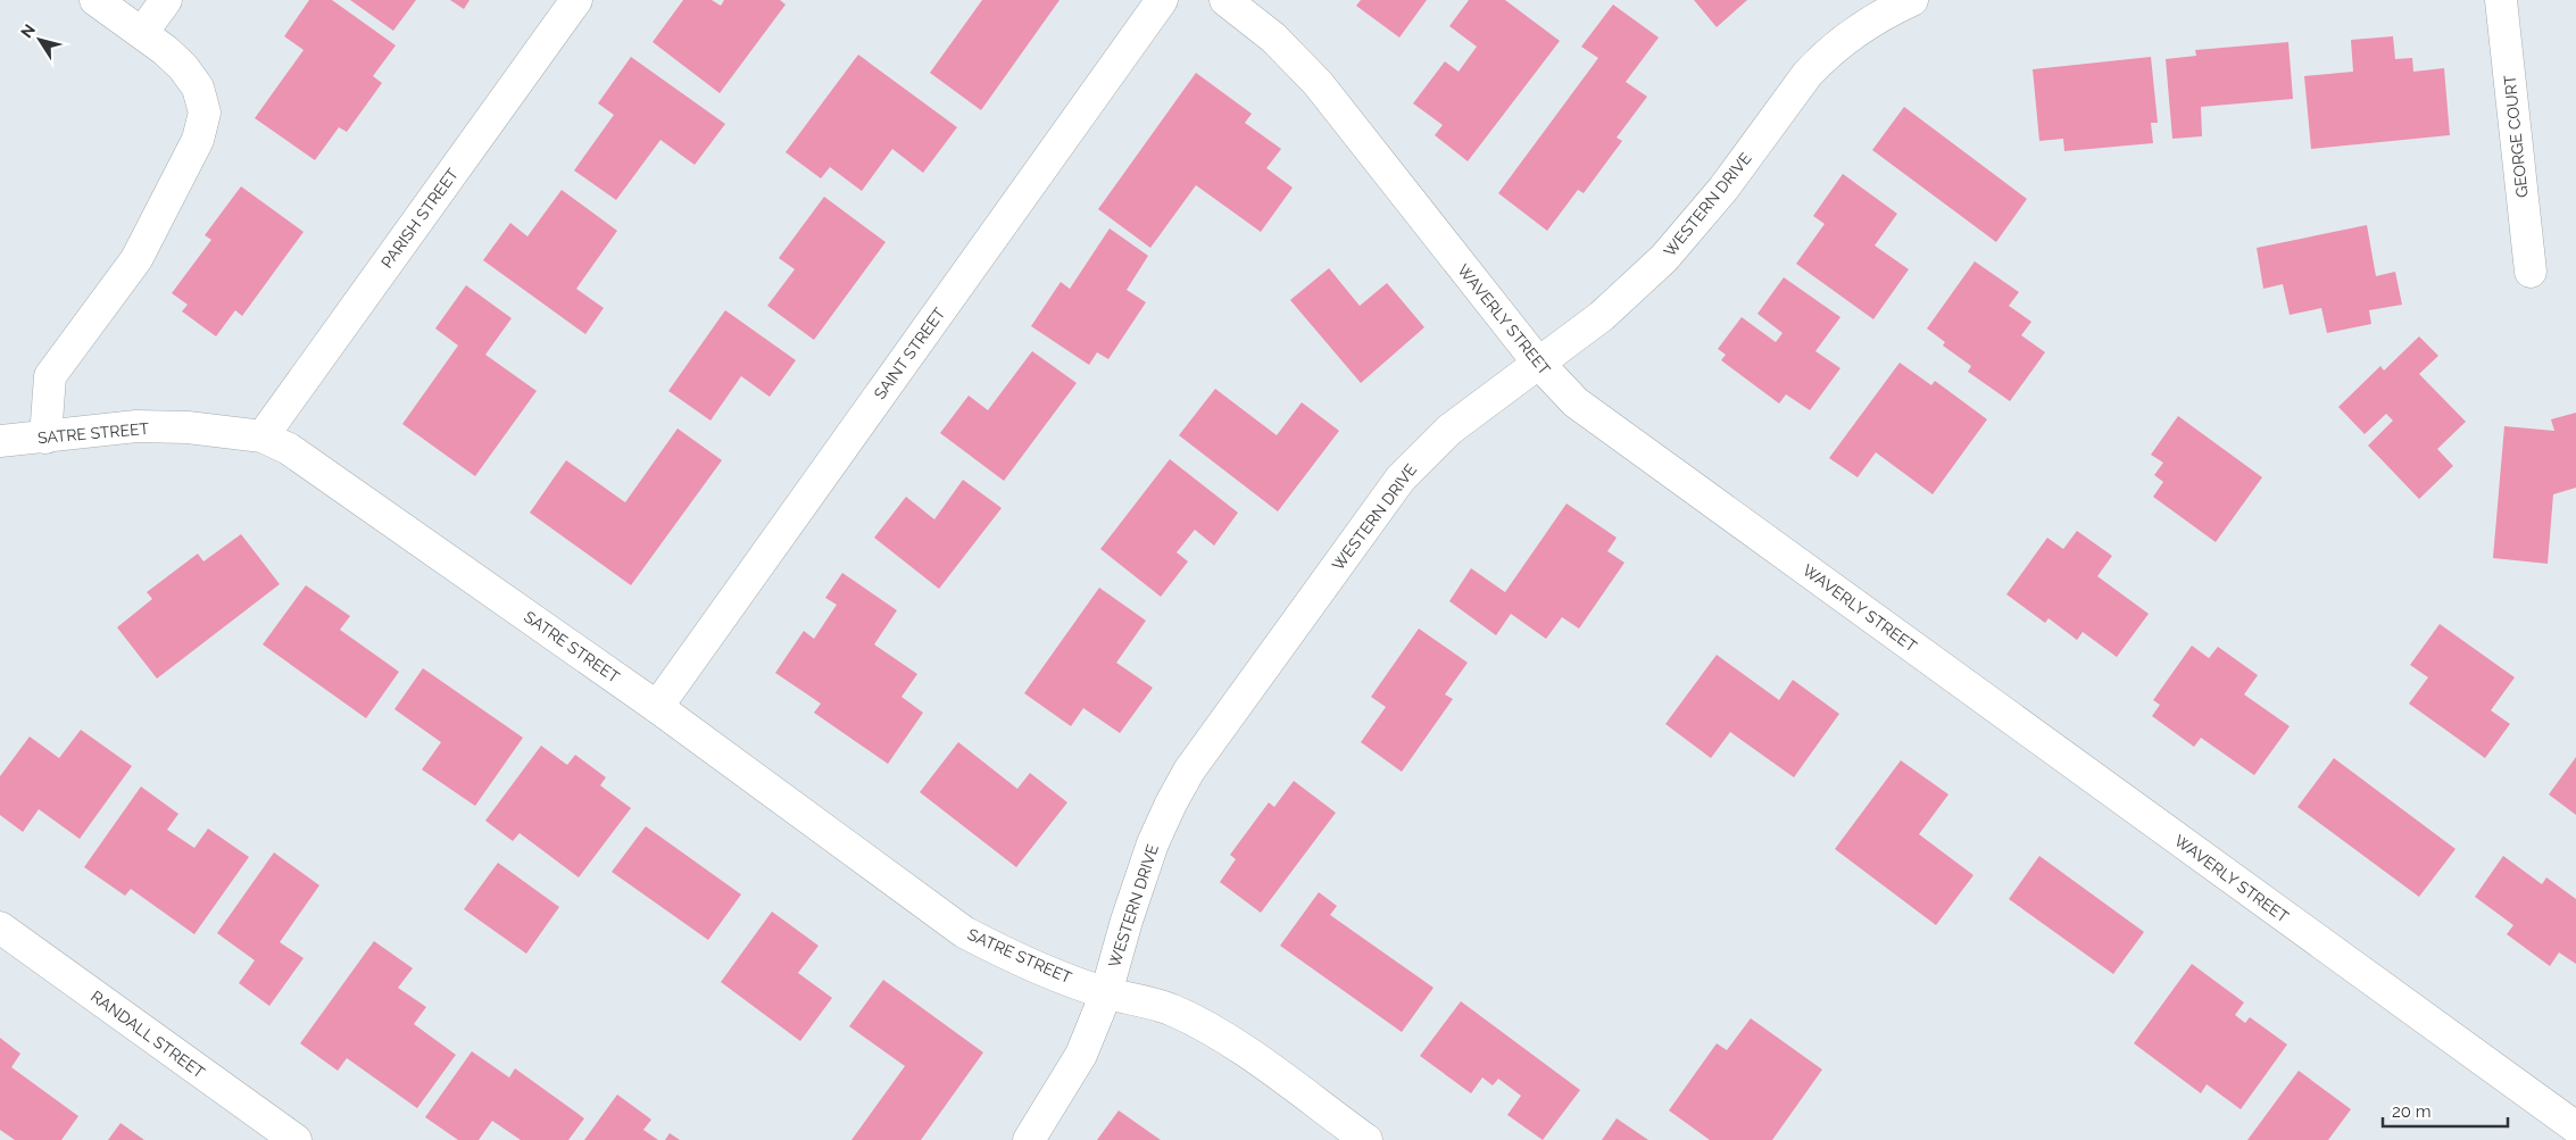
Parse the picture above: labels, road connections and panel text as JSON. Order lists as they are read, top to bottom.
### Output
{
  "streets": {
    "street": [
      "GEORGE COURT",
      "WESTERN DRIVE",
      "PARISH STREET",
      "WAVERLY STREET",
      "SAINT STREET",
      "SATRE STREET",
      "RANDALL STREET"
    ]
  },
  "crossings": [
    ["WESTERN DRIVE", "WAVERLY STREET"],
    ["WESTERN DRIVE", "SATRE STREET"],
    ["PARISH STREET", "SATRE STREET"],
    ["SAINT STREET", "SATRE STREET"]
  ],
  "scale_bar": "20 m",
  "north": "top left"
}
